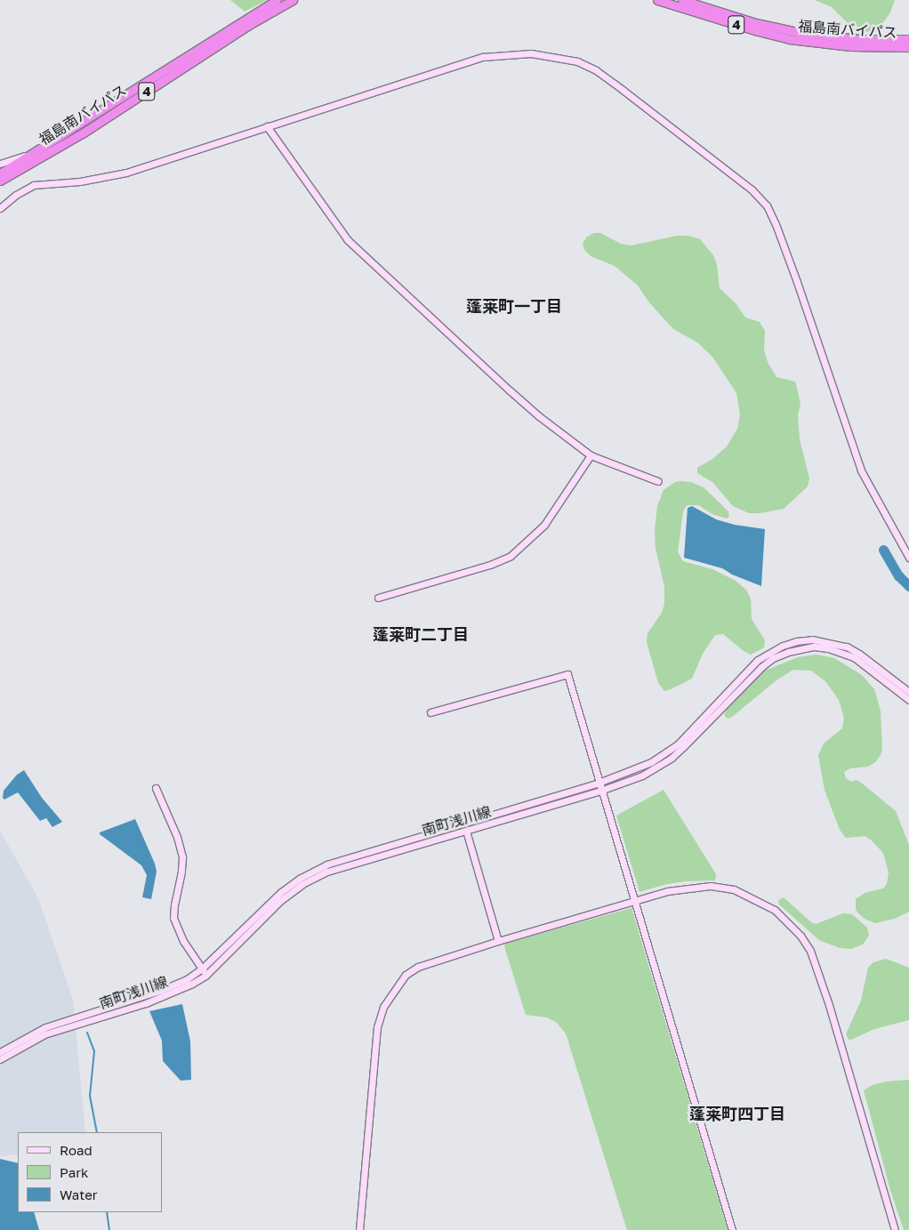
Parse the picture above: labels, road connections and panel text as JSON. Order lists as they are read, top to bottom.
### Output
{
  "streets": {
    "highway": ["4", "福島南バイパス"],
    "street": ["南町浅川線"]
  },
  "districts": ["蓬莱町一丁目", "蓬莱町二丁目", "蓬莱町四丁目"],
  "legend": ["Road", "Park", "Water"]
}
